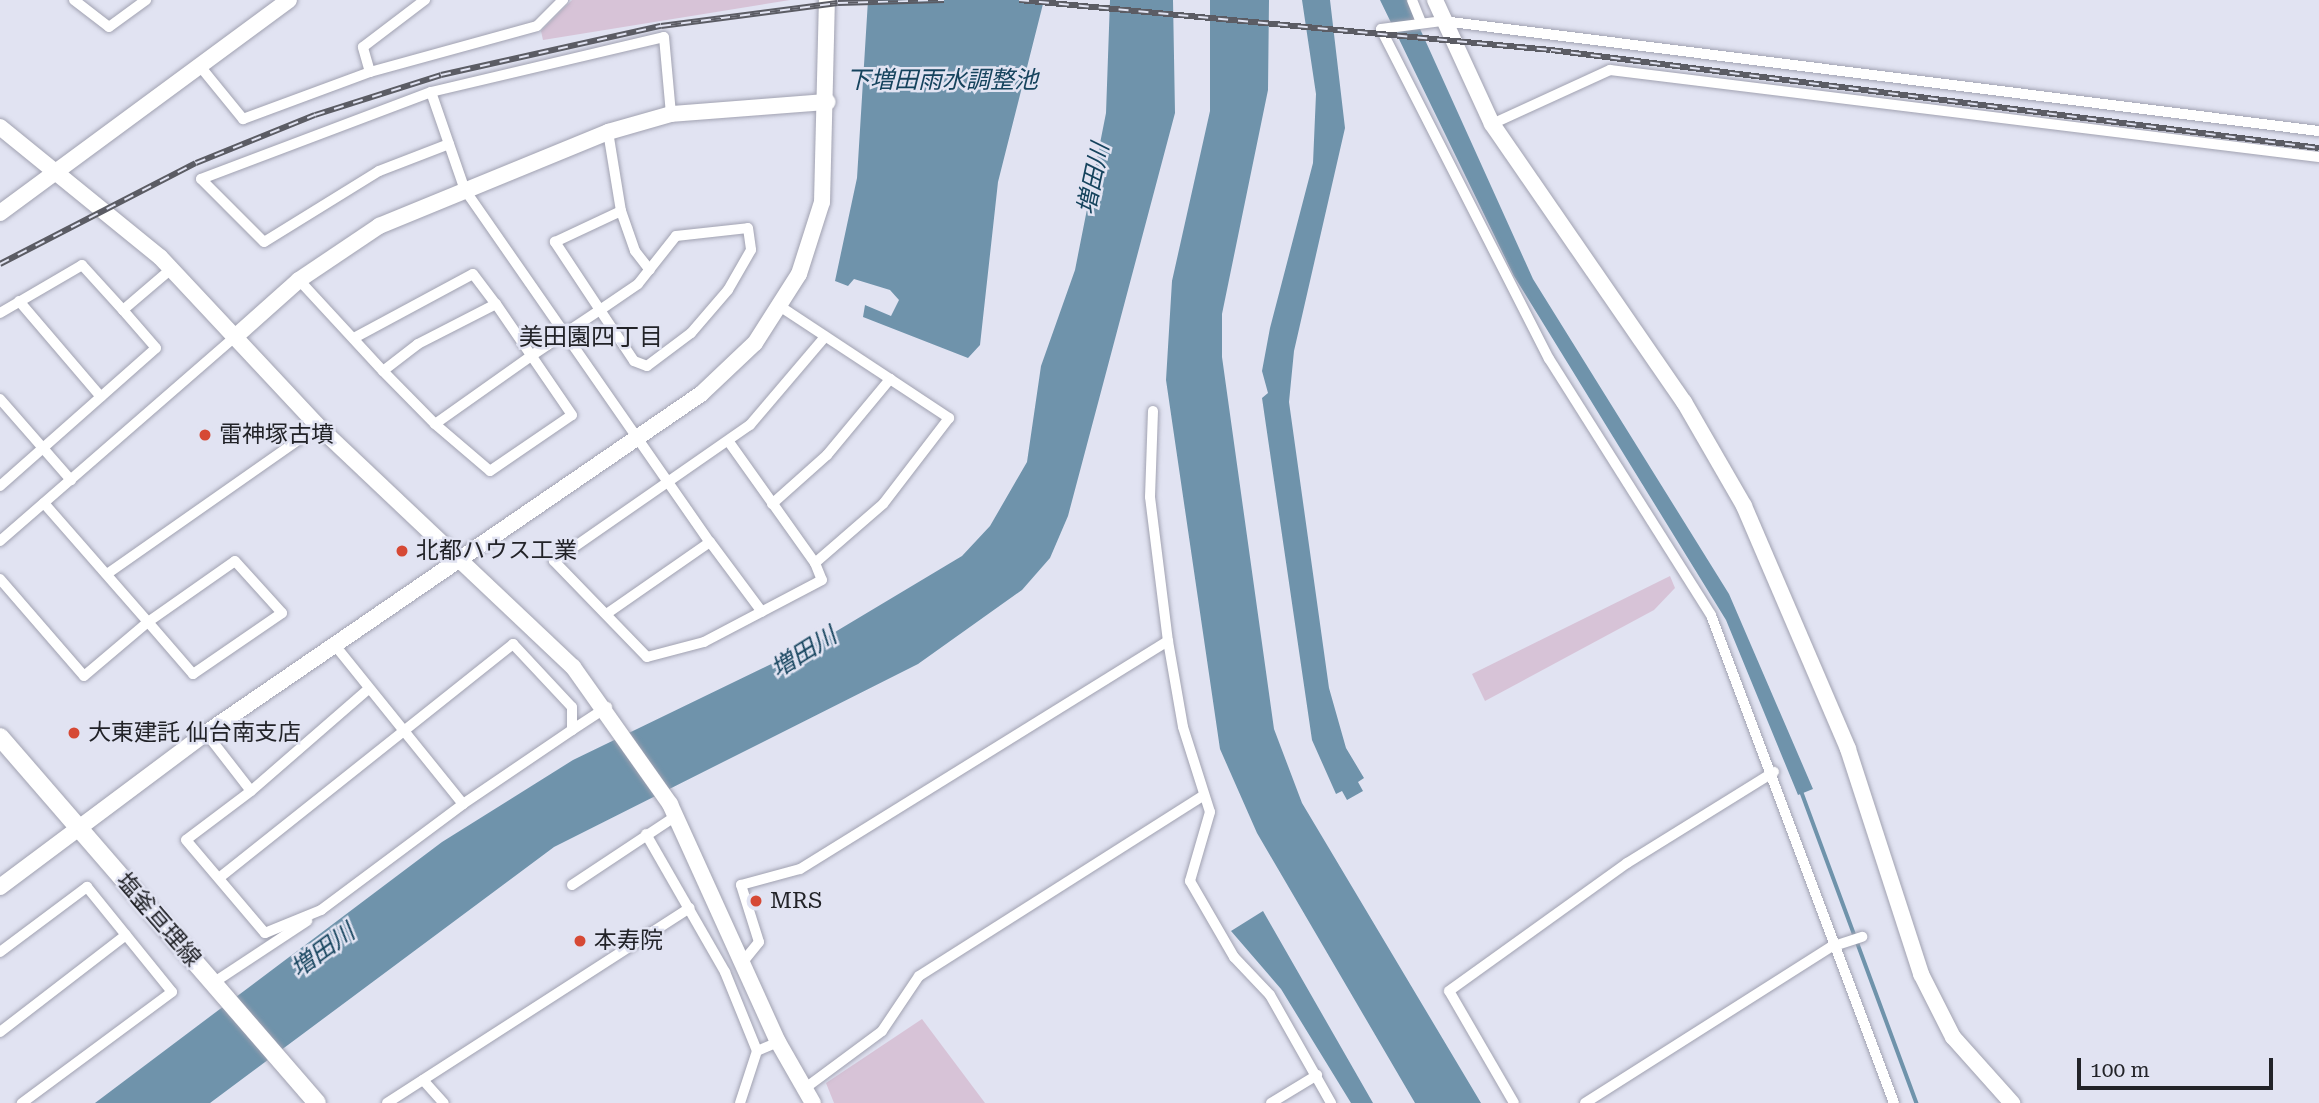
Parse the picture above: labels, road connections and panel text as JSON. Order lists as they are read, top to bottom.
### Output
{
  "streets": {
    "main road": ["塩釜亘理線"]
  },
  "districts": ["美田園四丁目"],
  "water": ["下増田雨水調整池", "増田川"],
  "places": [
    "雷神塚古墳",
    "北都ハウス工業",
    "大東建託 仙台南支店",
    "MRS",
    "本寿院"
  ],
  "scale_bar": "100 m"
}
